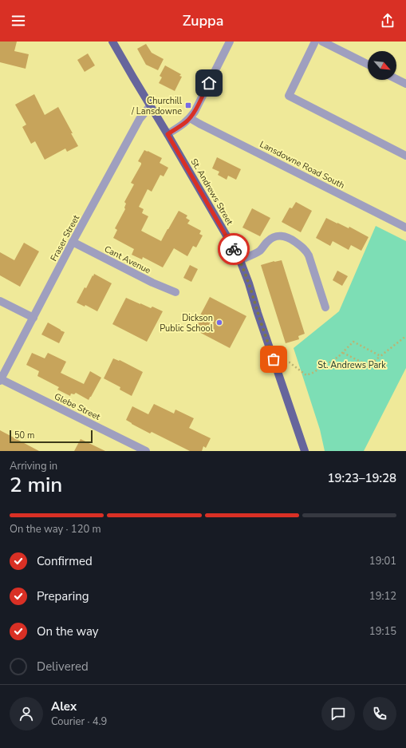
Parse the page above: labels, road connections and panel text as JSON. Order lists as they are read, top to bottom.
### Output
{
  "streets": {
    "main road": ["St. Andrews Street"],
    "street": [
      "Lansdowne Road South",
      "Fraser Street",
      "Cant Avenue",
      "Glebe Street"
    ]
  },
  "crossings": [
    ["St. Andrews Street", "Fraser Street"],
    ["Fraser Street", "Cant Avenue"],
    ["Fraser Street", "Glebe Street"]
  ],
  "parks": ["St. Andrews Park"],
  "places": {
    "transit": ["Churchill / Lansdowne"],
    "other": ["Dickson Public School"]
  },
  "scale_bar": "50 m",
  "north": "bottom right",
  "page": {
    "header": "Zuppa",
    "scale": "50 m",
    "heading": ["2 min", "Arriving in", "19:23–19:28"],
    "panel": ["Alex", "Courier · 4.9"],
    "bar": "On the way · 120 m",
    "list": [
      ["Confirmed", "19:01"],
      ["Preparing", "19:12"],
      ["On the way", "19:15"],
      "Delivered"
    ]
  }
}
